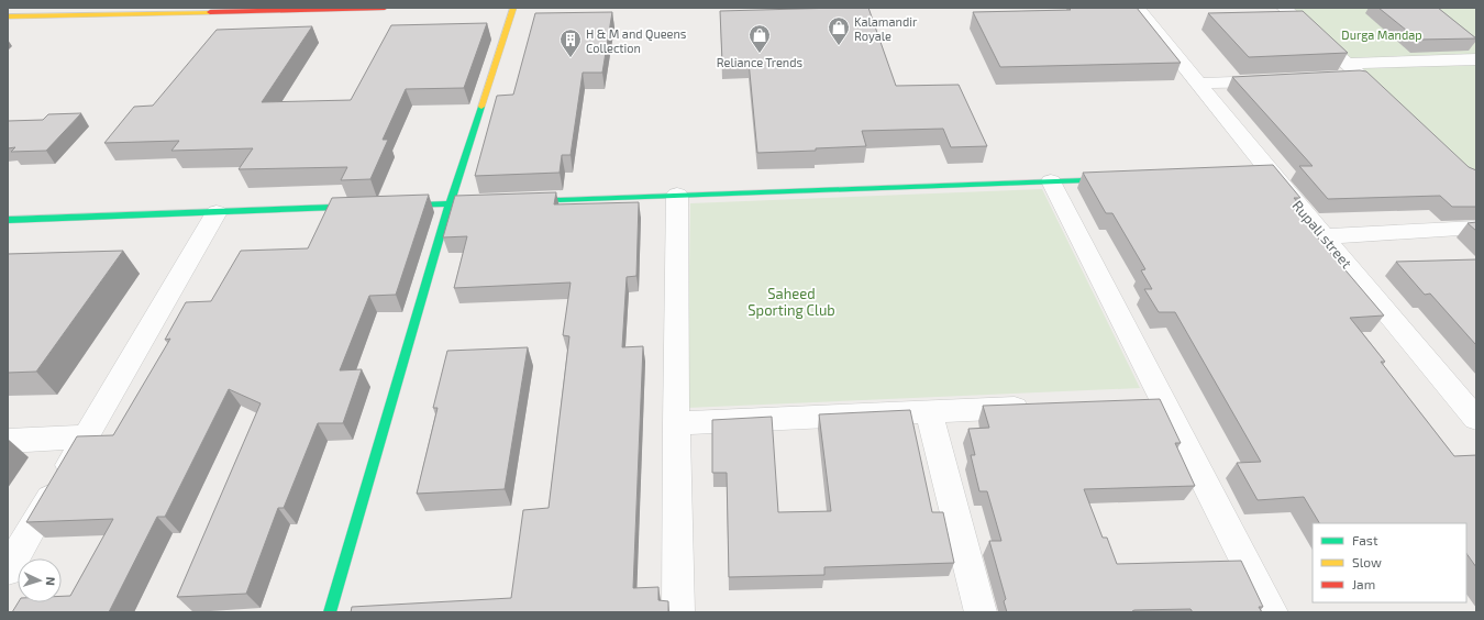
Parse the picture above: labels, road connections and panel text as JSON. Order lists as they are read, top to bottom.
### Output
{
  "streets": {
    "street": ["Rupali street"]
  },
  "parks": ["Durga Mandap", "Saheed Sporting Club"],
  "places": {
    "shop": ["Kalamandir Royale", "Reliance Trends"],
    "building": ["H & M and Queens Collection"]
  },
  "legend": ["Fast", "Slow", "Jam"],
  "north": "right"
}
